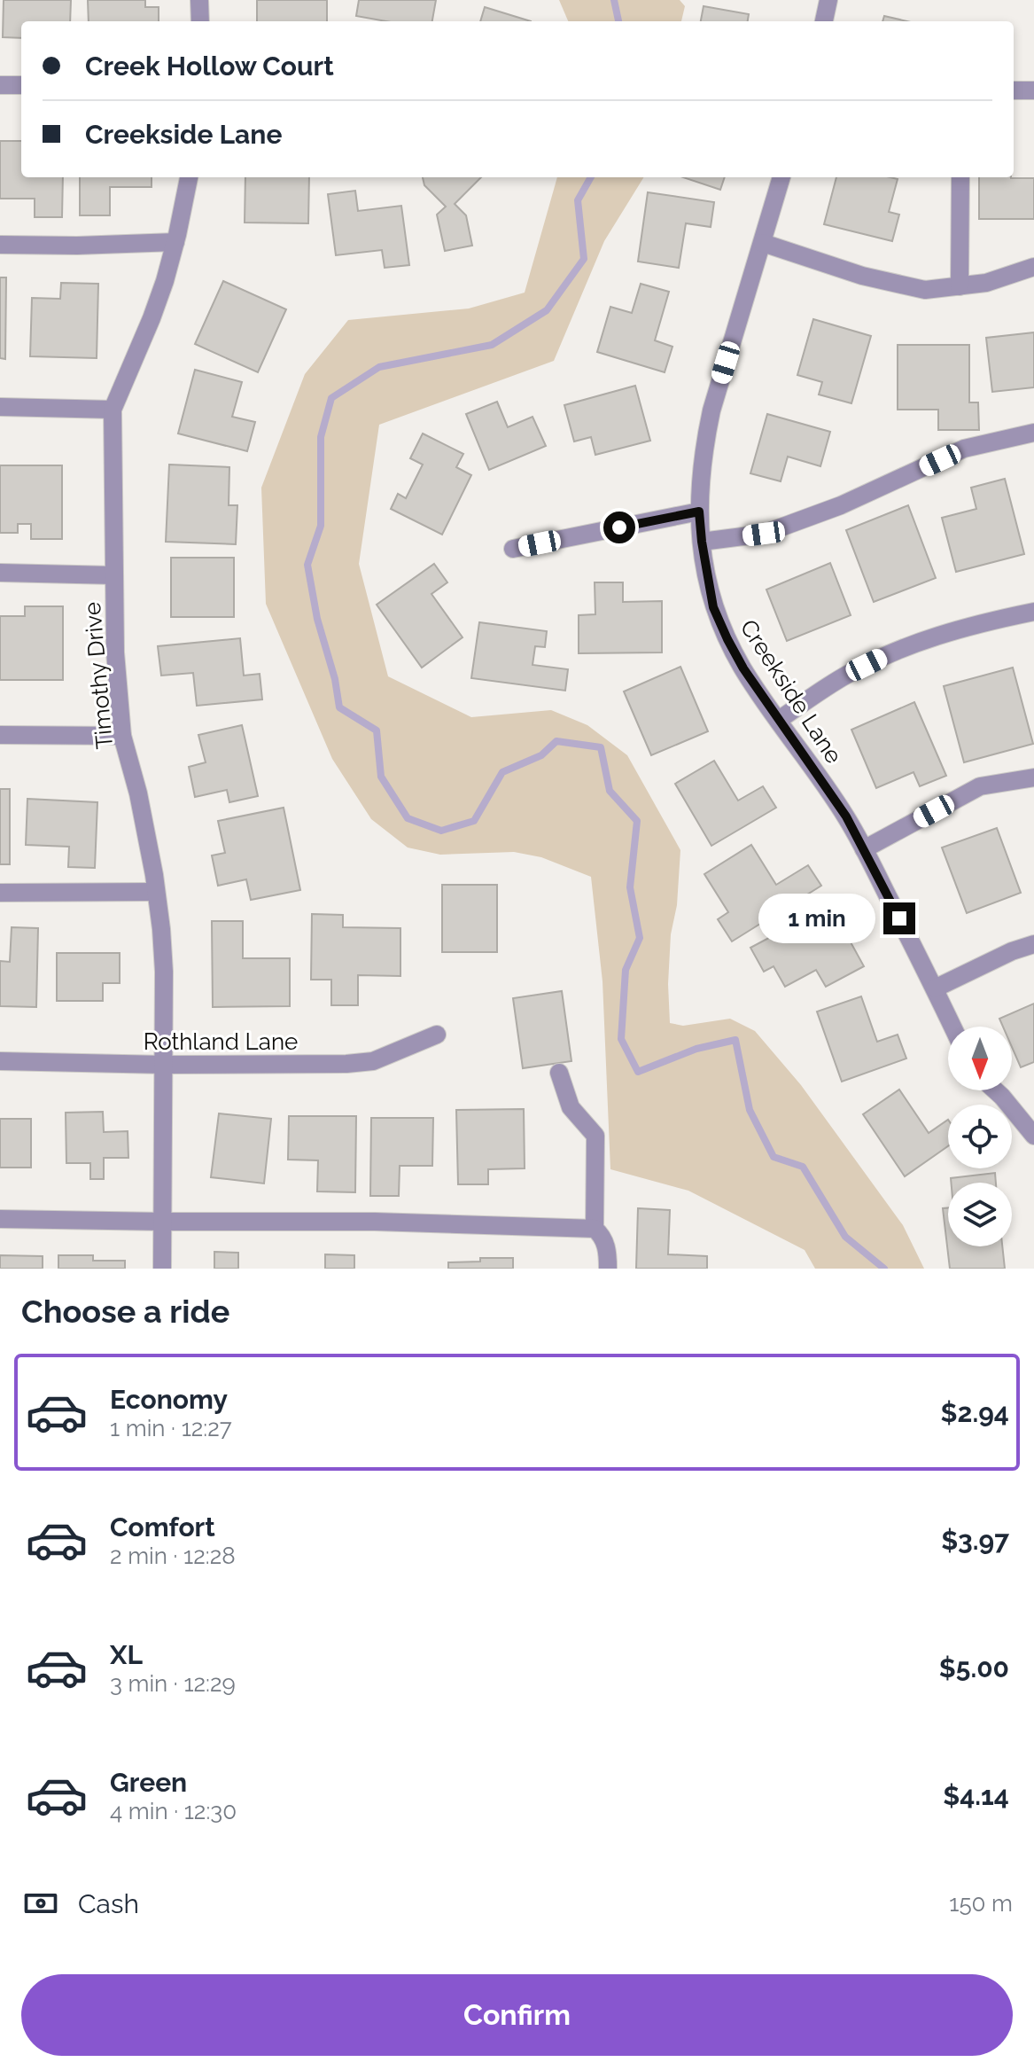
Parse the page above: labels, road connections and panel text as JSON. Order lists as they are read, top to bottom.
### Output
{
  "streets": {
    "street": ["Timothy Drive", "Creekside Lane", "Rothland Lane"]
  },
  "crossings": [
    ["Timothy Drive", "Rothland Lane"]
  ],
  "north": "bottom",
  "page": {
    "banner": ["Creek Hollow Court", "Creekside Lane"],
    "bubble": "1 min",
    "heading": "Choose a ride",
    "list": [
      {
        "name": "Economy",
        "note": "1 min · 12:27",
        "value": "$2.94"
      },
      {
        "name": "Comfort",
        "note": "2 min · 12:28",
        "value": "$3.97"
      },
      {
        "name": "XL",
        "note": "3 min · 12:29",
        "value": "$5.00"
      },
      {
        "name": "Green",
        "note": "4 min · 12:30",
        "value": "$4.14"
      }
    ],
    "pay": ["Cash", "150 m"],
    "buttons": "Confirm"
  }
}
